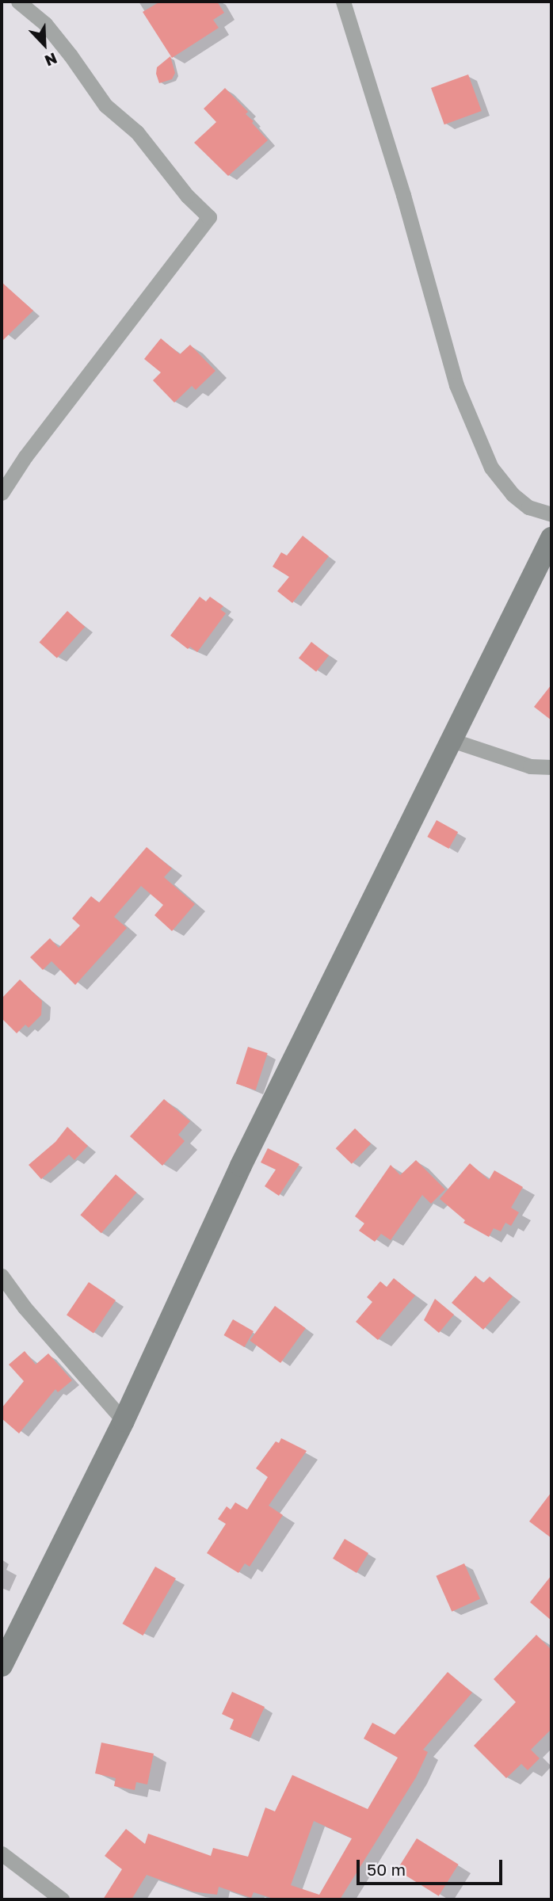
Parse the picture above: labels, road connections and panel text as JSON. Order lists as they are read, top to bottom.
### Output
{
  "scale_bar": "50 m",
  "north": "bottom right"
}
